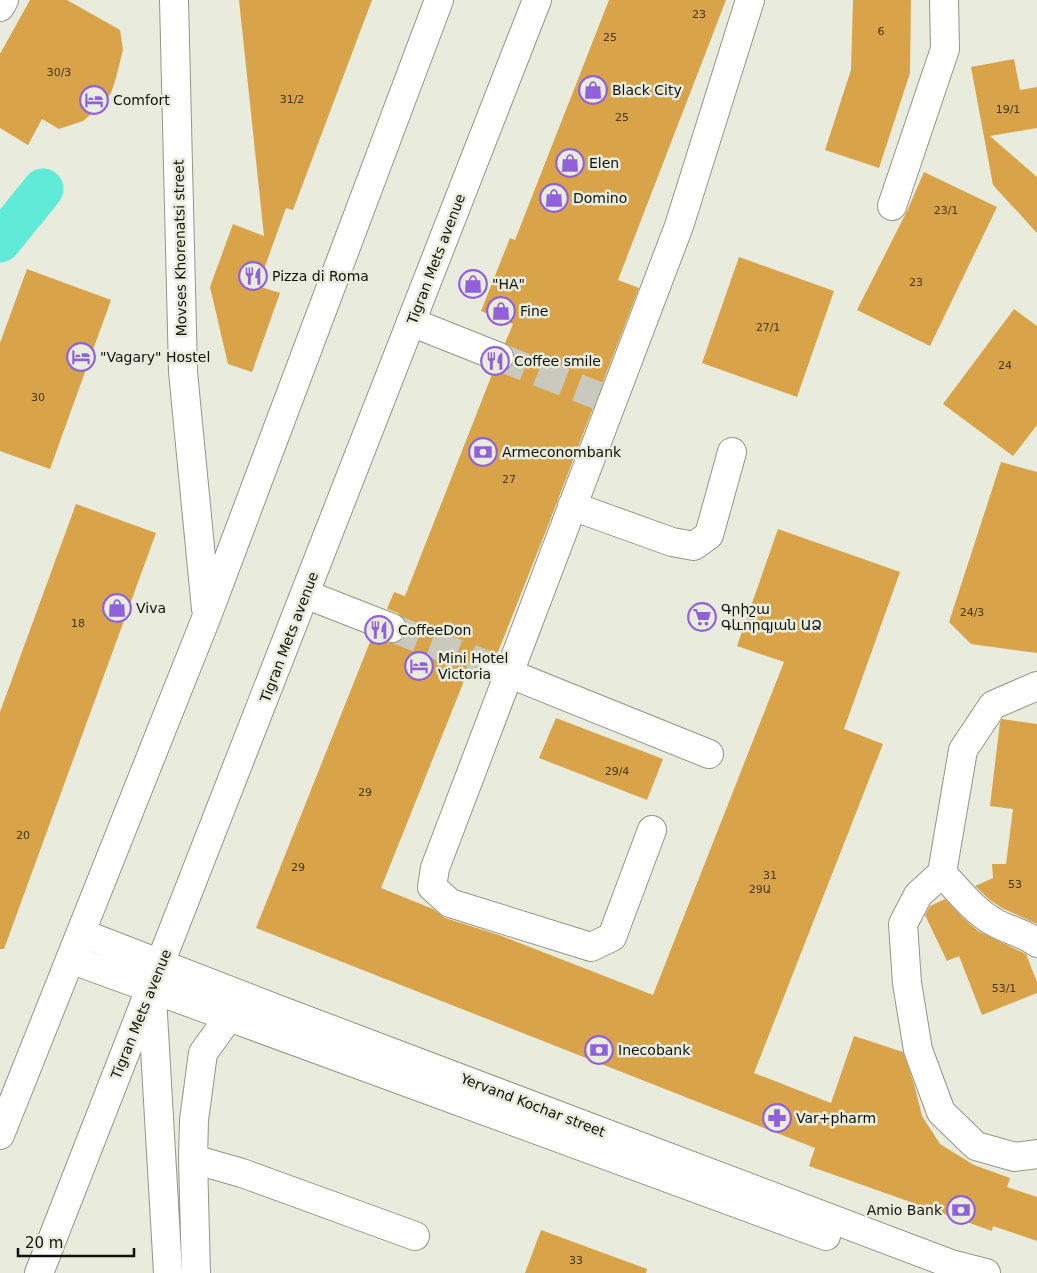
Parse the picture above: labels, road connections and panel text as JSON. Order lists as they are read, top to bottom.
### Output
{
  "streets": {
    "main road": ["Movses Khorenatsi street", "Tigran Mets avenue", "Yervand Kochar street"]
  },
  "crossings": [
    ["Tigran Mets avenue", "Yervand Kochar street"]
  ],
  "places": {
    "shop": [
      "Black City",
      "Elen",
      "Domino",
      "\"HA\"",
      "Fine",
      "Viva"
    ],
    "hotel": ["Comfort", "\"Vagary\" Hostel", "Mini Hotel Victoria"],
    "restaurant": ["Pizza di Roma", "Coffee smile", "CoffeeDon"],
    "bank": ["Armeconombank", "Inecobank", "Amio Bank"],
    "supermarket": ["Գրիշա Գևորգյան ԱՁ"],
    "pharmacy": ["Var+pharm"]
  },
  "house_numbers": [
    "23",
    "6",
    "25",
    "30/3",
    "31/2",
    "19/1",
    "25",
    "23/1",
    "23",
    "27/1",
    "24",
    "30",
    "27",
    "24/3",
    "18",
    "29/4",
    "29",
    "20",
    "29",
    "31",
    "53",
    "29Ա",
    "53/1",
    "33"
  ],
  "scale_bar": "20 m"
}
